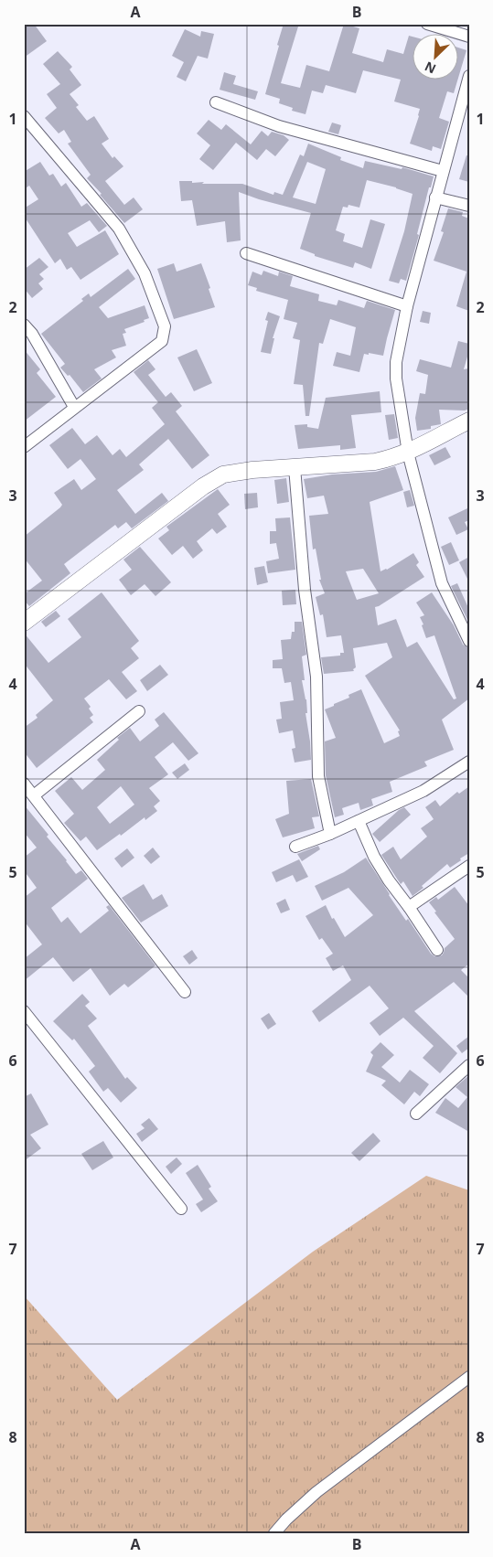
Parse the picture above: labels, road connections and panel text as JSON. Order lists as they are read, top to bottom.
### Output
{
  "north": "bottom left",
  "grid": {
    "columns": ["A", "B"],
    "rows": [
      "1",
      "2",
      "3",
      "4",
      "5",
      "6",
      "7",
      "8"
    ]
  }
}
